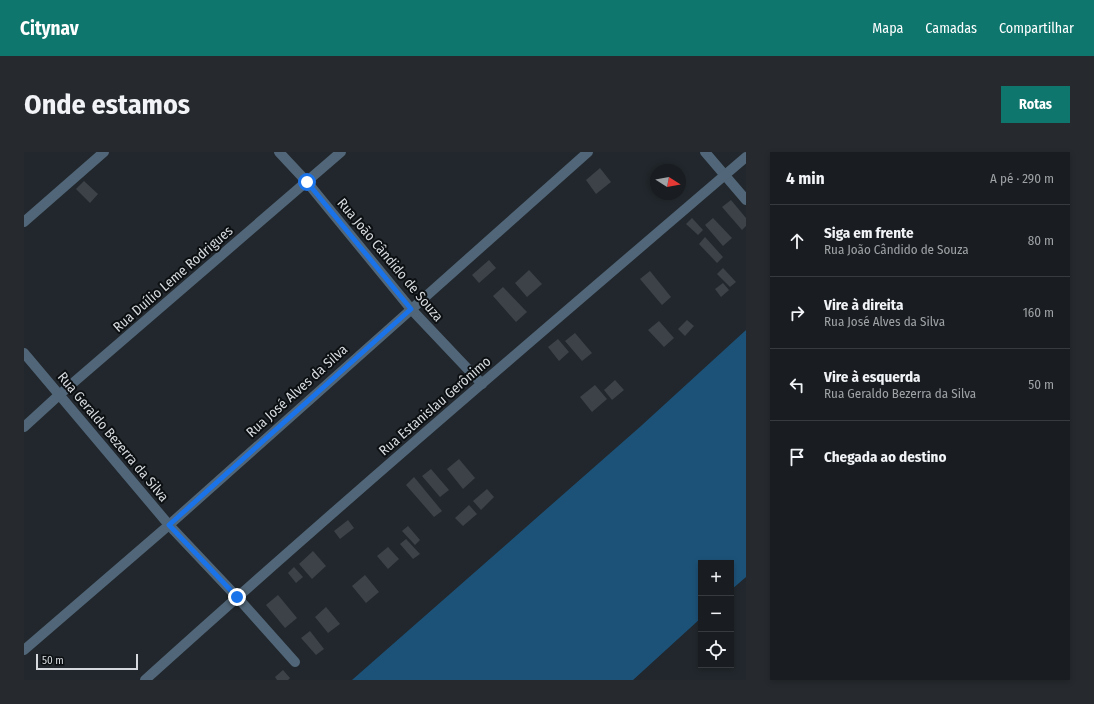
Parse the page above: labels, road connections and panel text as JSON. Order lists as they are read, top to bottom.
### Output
{
  "streets": {
    "street": [
      "Rua João Cândido de Souza",
      "Rua Duílio Leme Rodrigues",
      "Rua José Alves da Silva",
      "Rua Estanislau Gerônimo",
      "Rua Geraldo Bezerra da Silva"
    ]
  },
  "crossings": [
    ["Rua João Cândido de Souza", "Rua Duílio Leme Rodrigues"],
    ["Rua João Cândido de Souza", "Rua José Alves da Silva"],
    ["Rua João Cândido de Souza", "Rua Estanislau Gerônimo"],
    ["Rua Duílio Leme Rodrigues", "Rua Geraldo Bezerra da Silva"],
    ["Rua José Alves da Silva", "Rua Geraldo Bezerra da Silva"],
    ["Rua Estanislau Gerônimo", "Rua Geraldo Bezerra da Silva"]
  ],
  "scale_bar": "50 m",
  "north": "right",
  "page": {
    "header": "Citynav",
    "nav": ["Mapa", "Camadas", "Compartilhar"],
    "buttons": "Rotas",
    "title": "Onde estamos",
    "heading": ["4 min", "A pé · 290 m"],
    "list": [
      ["Siga em frente", "Rua João Cândido de Souza", "80 m"],
      ["Vire à direita", "Rua José Alves da Silva", "160 m"],
      ["Vire à esquerda", "Rua Geraldo Bezerra da Silva", "50 m"],
      "Chegada ao destino"
    ],
    "map_buttons": ["+", "−"],
    "scale": "50 m"
  }
}
